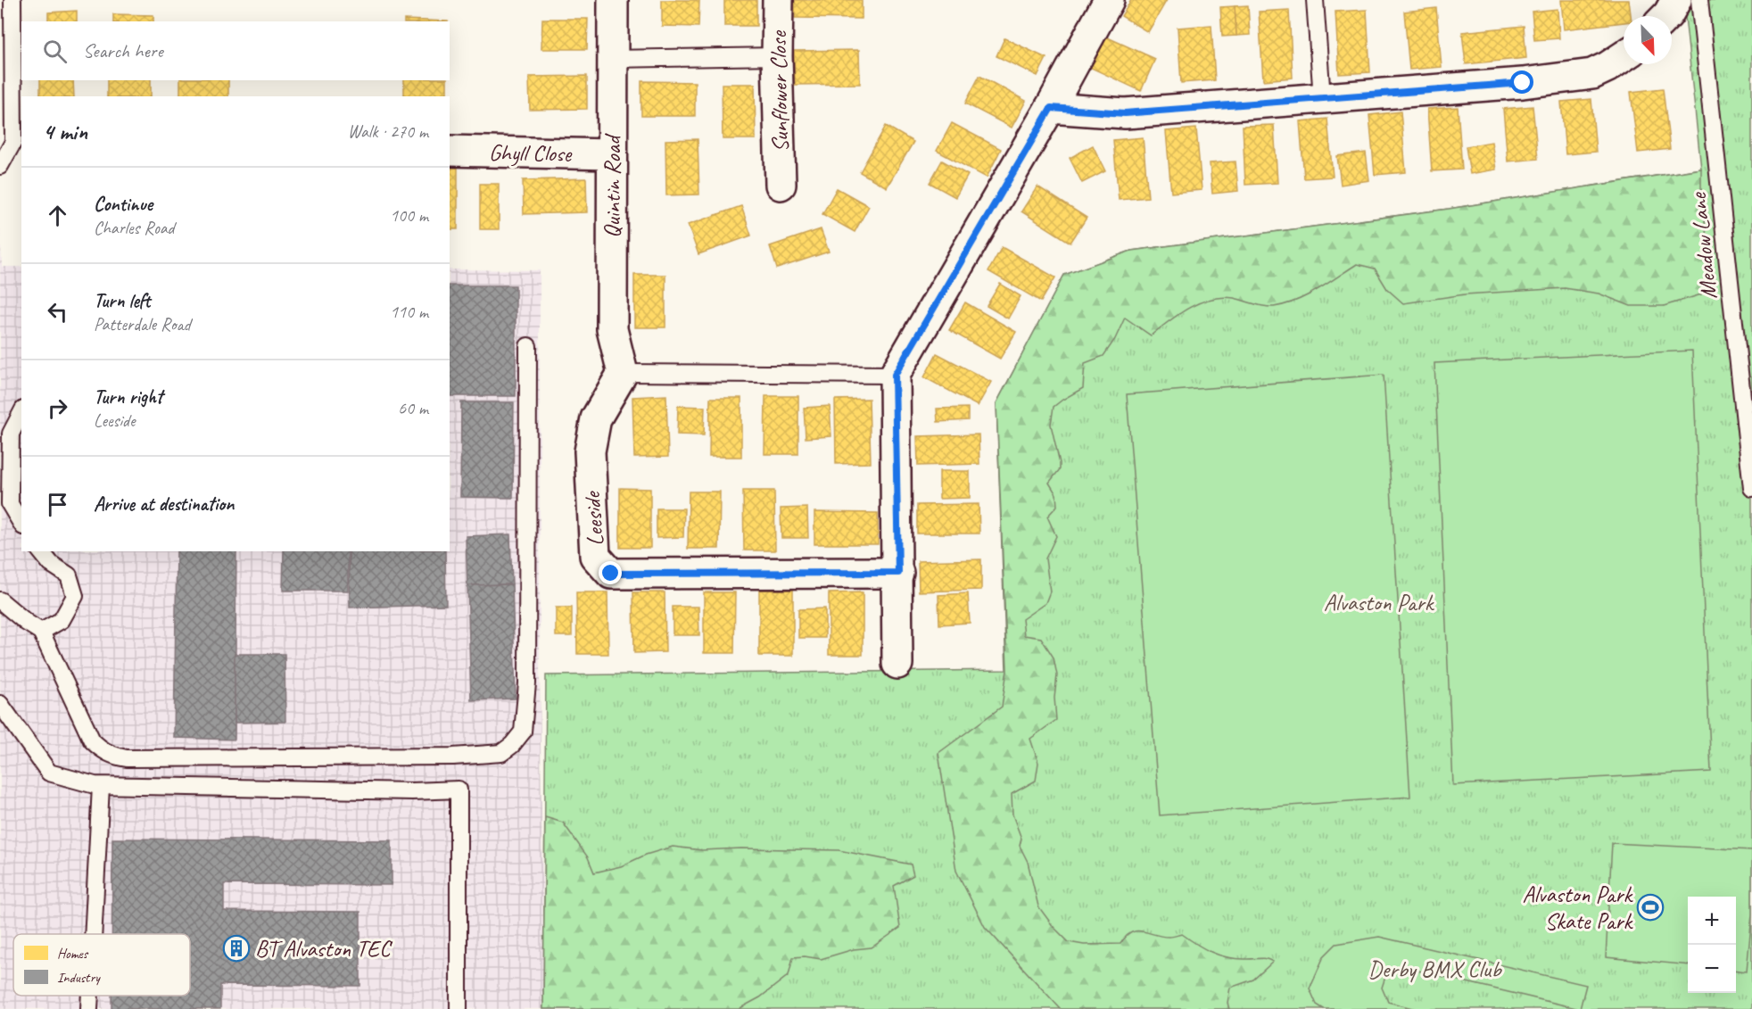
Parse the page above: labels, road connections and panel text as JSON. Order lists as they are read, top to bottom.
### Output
{
  "streets": {
    "street": [
      "Sunflower Close",
      "Ghyll Close",
      "Quintin Road",
      "Leeside"
    ],
    "lane": ["Meadow Lane"]
  },
  "crossings": [
    ["Ghyll Close", "Quintin Road"],
    ["Quintin Road", "Leeside"]
  ],
  "parks": ["Alvaston Park", "Derby BMX Club"],
  "places": {
    "sports": ["Alvaston Park Skate Park"],
    "building": ["BT Alvaston TEC"]
  },
  "legend": ["Homes", "Industry"],
  "north": "bottom right",
  "page": {
    "search": "Search here",
    "heading": ["4 min", "Walk · 270 m"],
    "list": [
      ["Continue", "Charles Road", "100 m"],
      ["Turn left", "Patterdale Road", "110 m"],
      ["Turn right", "Leeside", "60 m"],
      "Arrive at destination"
    ],
    "map_buttons": ["+", "−"]
  }
}
